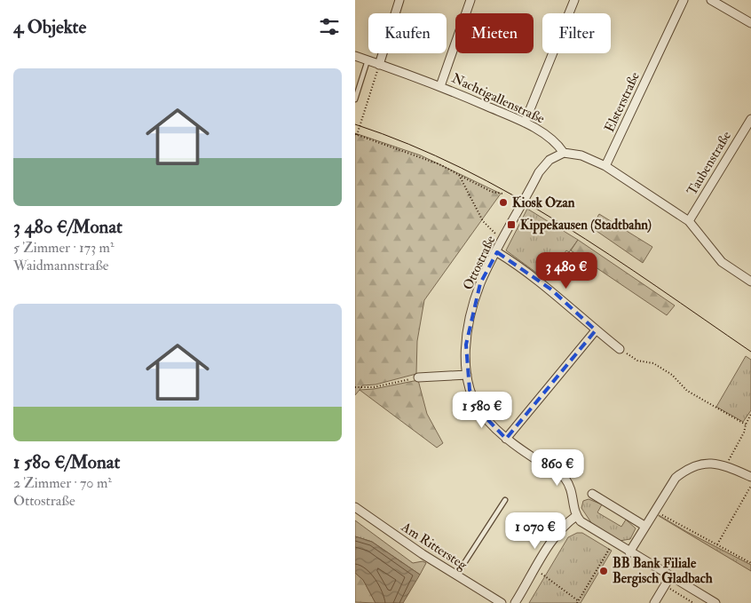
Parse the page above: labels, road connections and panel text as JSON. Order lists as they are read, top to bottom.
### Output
{
  "streets": {
    "street": [
      "Nachtigallenstraße",
      "Elsterstraße",
      "Taubenstraße",
      "Ottostraße",
      "Am Rittersteg"
    ]
  },
  "crossings": [
    ["Nachtigallenstraße", "Ottostraße"]
  ],
  "places": {
    "other": ["Kiosk Ozan", "BB Bank Filiale Bergisch Gladbach"],
    "transit": ["Kippekausen (Stadtbahn)"]
  },
  "page": {
    "heading": "4 Objekte",
    "chip": ["Kaufen", "Mieten", "Filter"],
    "list": [
      {
        "name": "3 480 €/Monat",
        "note": "5 Zimmer · 173 m² · Waidmannstraße"
      },
      {
        "name": "1 580 €/Monat",
        "note": "2 Zimmer · 70 m² · Ottostraße"
      }
    ],
    "price": [
      "3 480 €",
      "1 580 €",
      "860 €",
      "1 070 €"
    ]
  }
}
